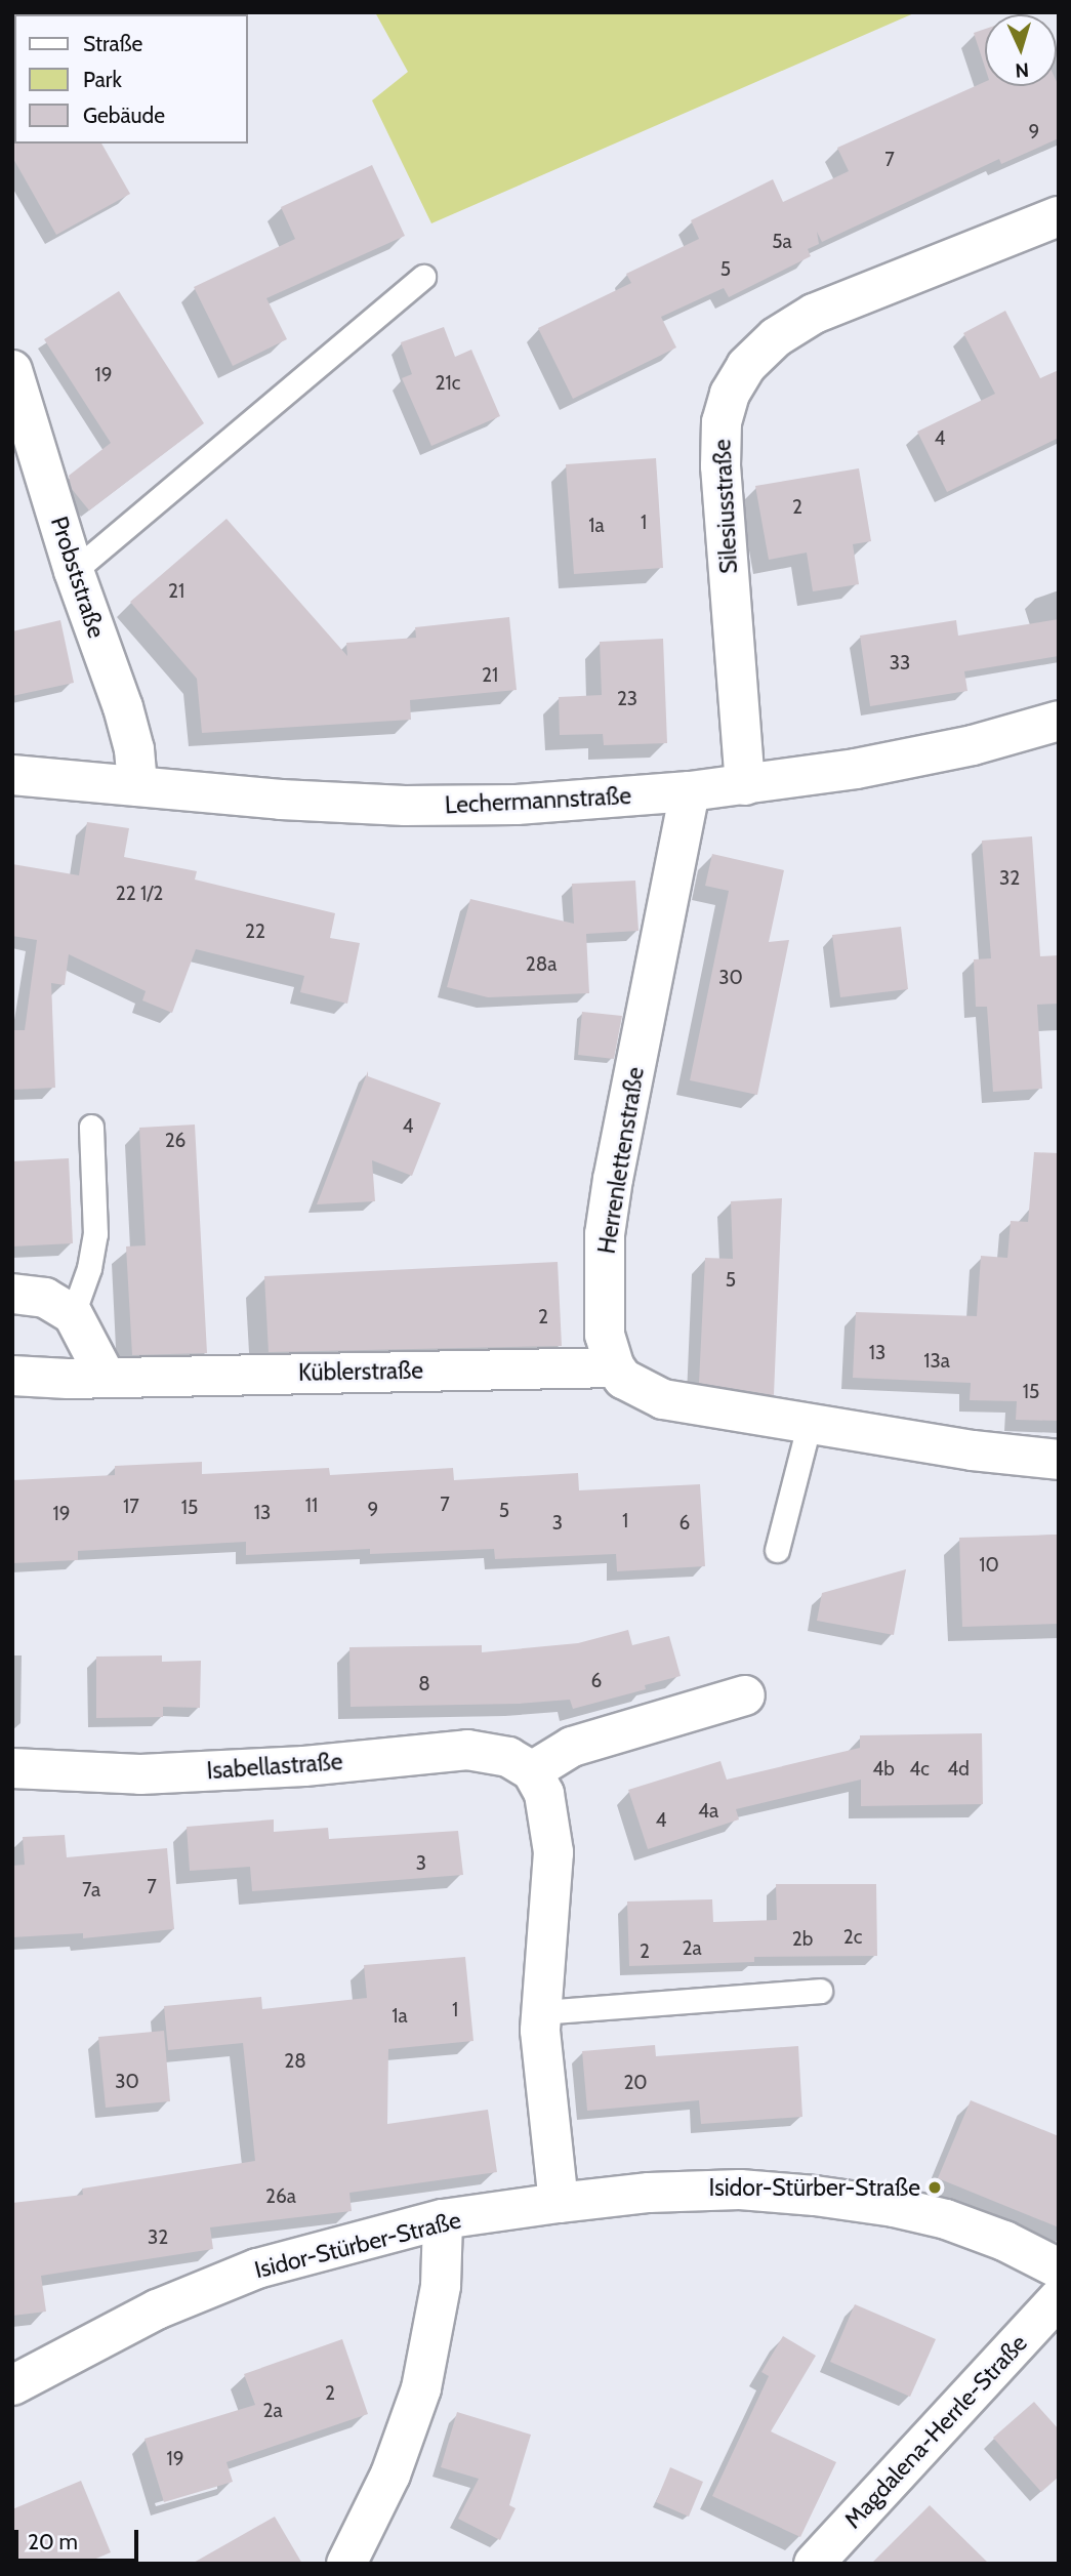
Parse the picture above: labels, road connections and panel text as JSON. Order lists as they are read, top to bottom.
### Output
{
  "streets": {
    "street": [
      "Silesiusstraße",
      "Probststraße",
      "Lechermannstraße",
      "Herrenlettenstraße",
      "Küblerstraße",
      "Isabellastraße",
      "Isidor-Stürber-Straße",
      "Magdalena-Herrle-Straße"
    ]
  },
  "crossings": [
    ["Silesiusstraße", "Lechermannstraße"],
    ["Probststraße", "Lechermannstraße"],
    ["Lechermannstraße", "Herrenlettenstraße"],
    ["Herrenlettenstraße", "Küblerstraße"]
  ],
  "places": ["Isidor-Stürber-Straße"],
  "house_numbers": [
    "9",
    "7",
    "5a",
    "5",
    "19",
    "21c",
    "4",
    "2",
    "1",
    "1a",
    "21",
    "33",
    "21",
    "23",
    "32",
    "22 1/2",
    "22",
    "28a",
    "30",
    "4",
    "26",
    "5",
    "2",
    "13",
    "13a",
    "15",
    "7",
    "11",
    "17",
    "15",
    "9",
    "5",
    "13",
    "19",
    "1",
    "3",
    "6",
    "10",
    "6",
    "8",
    "4b",
    "4c",
    "4d",
    "4a",
    "4",
    "3",
    "7",
    "7a",
    "2c",
    "2b",
    "2a",
    "2",
    "1",
    "1a",
    "28",
    "30",
    "20",
    "26a",
    "32",
    "2",
    "2a",
    "19"
  ],
  "legend": ["Straße", "Park", "Gebäude"],
  "scale_bar": "20 m",
  "north": "bottom"
}
